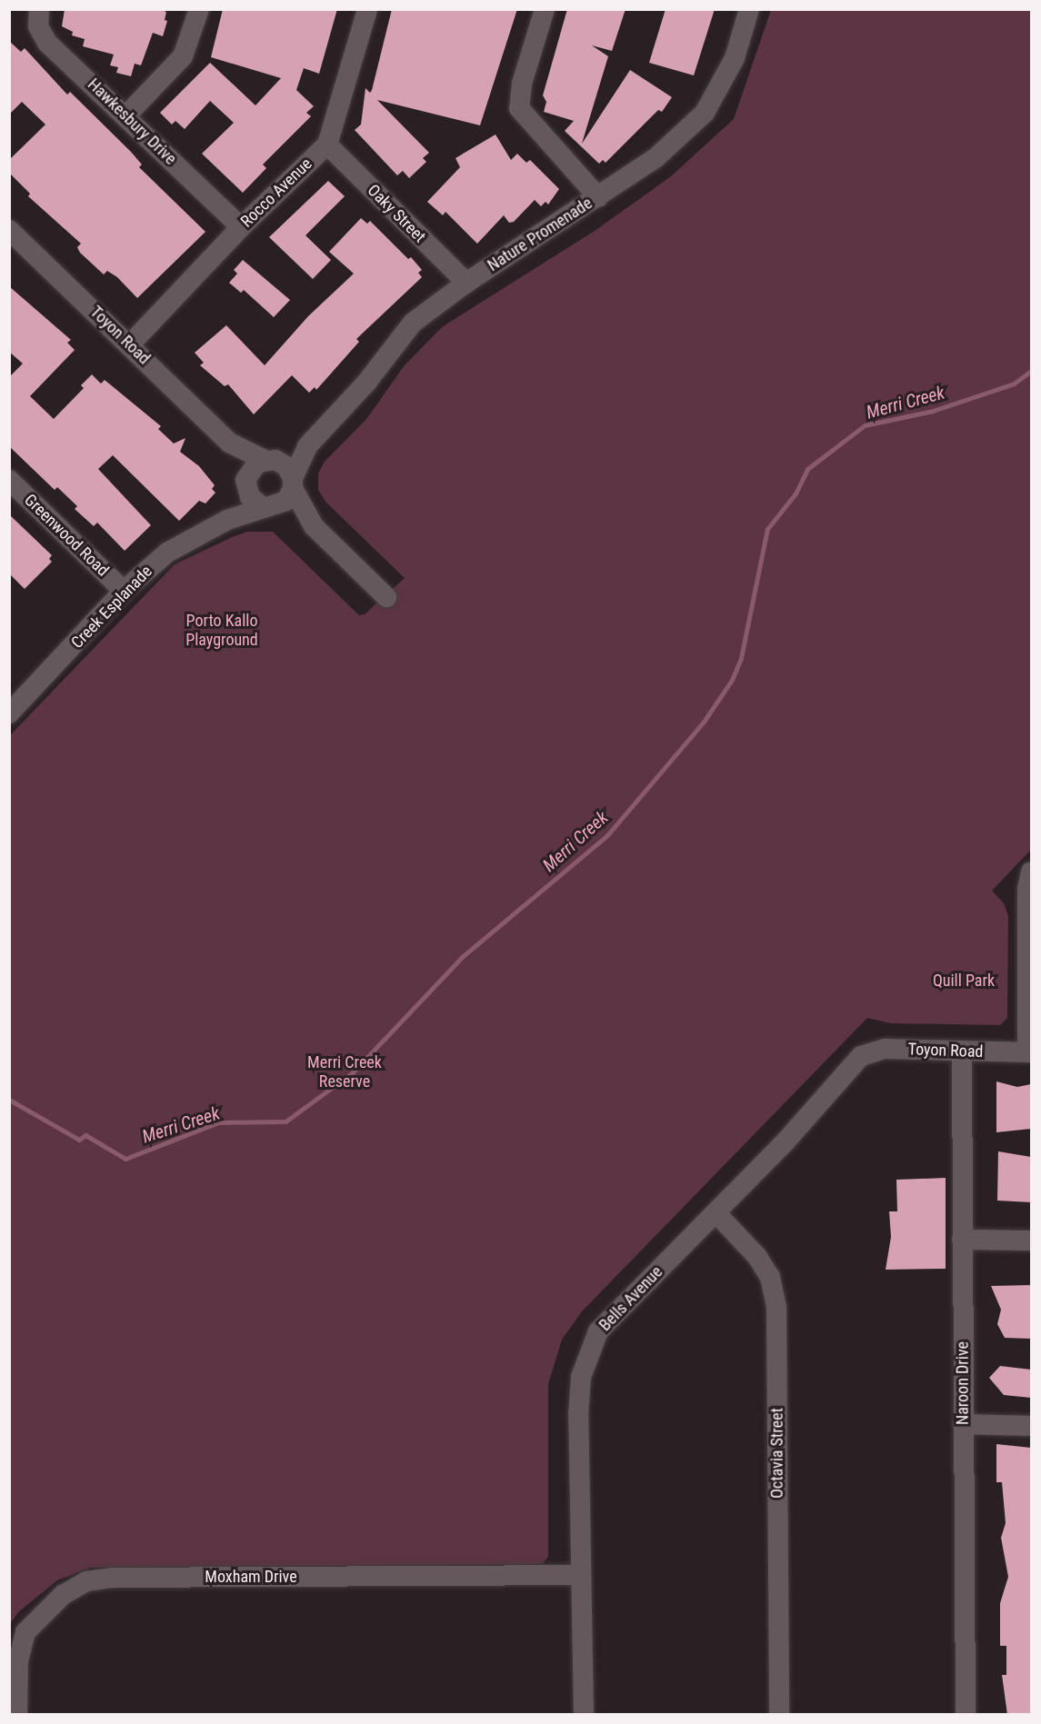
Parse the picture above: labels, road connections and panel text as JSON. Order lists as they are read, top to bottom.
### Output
{
  "streets": {
    "street": [
      "Hawkesbury Drive",
      "Rocco Avenue",
      "Oaky Street",
      "Nature Promenade",
      "Toyon Road",
      "Greenwood Road",
      "Creek Esplanade",
      "Bells Avenue",
      "Naroon Drive",
      "Octavia Street",
      "Moxham Drive"
    ]
  },
  "crossings": [
    ["Hawkesbury Drive", "Rocco Avenue"],
    ["Rocco Avenue", "Oaky Street"],
    ["Rocco Avenue", "Toyon Road"],
    ["Oaky Street", "Nature Promenade"],
    ["Nature Promenade", "Toyon Road"],
    ["Nature Promenade", "Creek Esplanade"],
    ["Toyon Road", "Creek Esplanade"],
    ["Toyon Road", "Bells Avenue"],
    ["Toyon Road", "Naroon Drive"],
    ["Greenwood Road", "Creek Esplanade"],
    ["Bells Avenue", "Octavia Street"],
    ["Bells Avenue", "Moxham Drive"]
  ],
  "water": ["Merri Creek"],
  "parks": ["Porto Kallo Playground", "Quill Park", "Merri Creek Reserve"]
}
